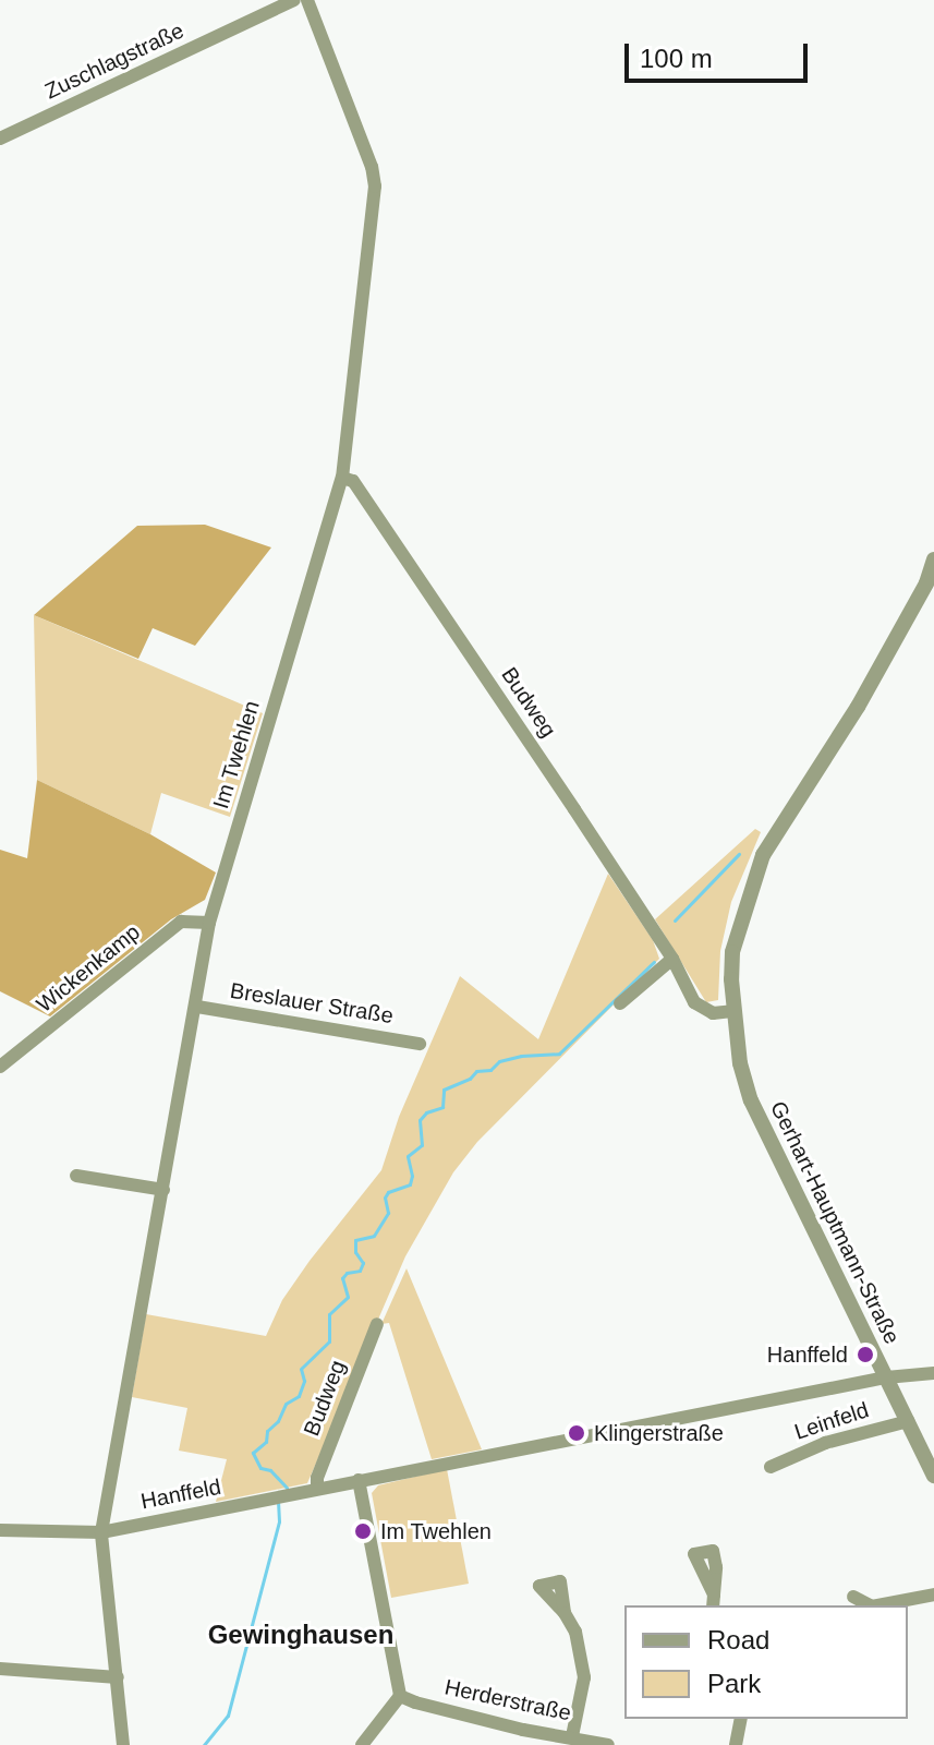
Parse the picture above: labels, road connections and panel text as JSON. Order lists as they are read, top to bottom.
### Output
{
  "streets": {
    "street": [
      "Zuschlagstraße",
      "Budweg",
      "Im Twehlen",
      "Wickenkamp",
      "Breslauer Straße",
      "Gerhart-Hauptmann-Straße",
      "Leinfeld",
      "Hanffeld",
      "Herderstraße"
    ]
  },
  "crossings": [
    ["Budweg", "Im Twehlen"],
    ["Budweg", "Gerhart-Hauptmann-Straße"],
    ["Budweg", "Hanffeld"],
    ["Im Twehlen", "Wickenkamp"],
    ["Im Twehlen", "Breslauer Straße"],
    ["Im Twehlen", "Hanffeld"],
    ["Gerhart-Hauptmann-Straße", "Leinfeld"],
    ["Gerhart-Hauptmann-Straße", "Hanffeld"]
  ],
  "districts": ["Gewinghausen"],
  "places": ["Hanffeld", "Klingerstraße", "Im Twehlen"],
  "legend": ["Road", "Park"],
  "scale_bar": "100 m"
}
